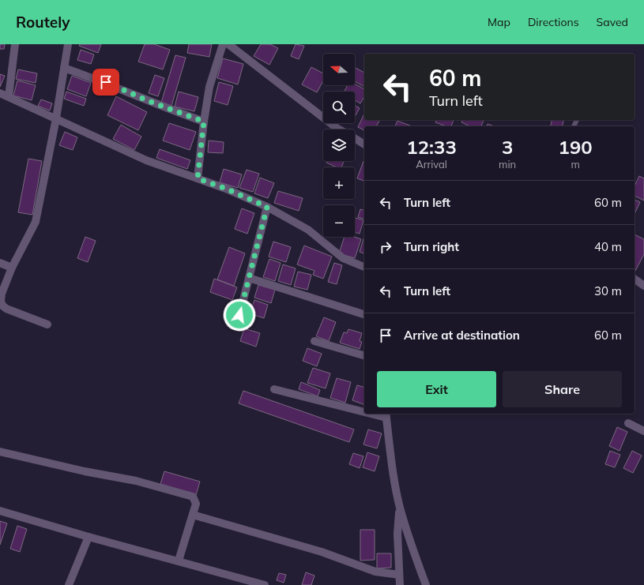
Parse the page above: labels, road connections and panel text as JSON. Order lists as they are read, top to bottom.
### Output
{
  "north": "left",
  "page": {
    "header": "Routely",
    "nav": ["Map", "Directions", "Saved"],
    "map_buttons": ["+", "−"],
    "turn": ["60 m", "Turn left"],
    "eta": [
      "12:33",
      "Arrival",
      "3",
      "min",
      "190",
      "m"
    ],
    "list": [
      {
        "name": "Turn left",
        "value": "60 m"
      },
      {
        "name": "Turn right",
        "value": "40 m"
      },
      {
        "name": "Turn left",
        "value": "30 m"
      },
      {
        "name": "Arrive at destination",
        "value": "60 m"
      }
    ],
    "buttons": ["Exit", "Share"]
  }
}
